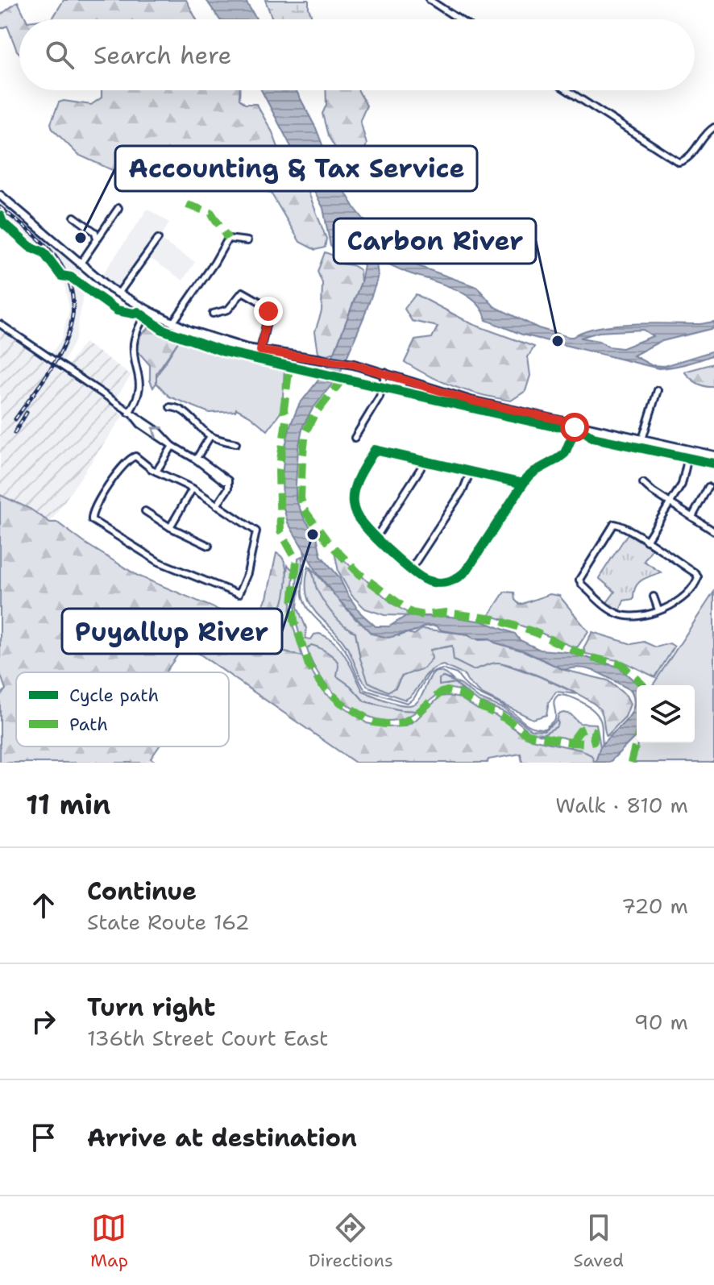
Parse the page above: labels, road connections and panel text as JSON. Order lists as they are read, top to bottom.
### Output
{
  "places": ["Accounting & Tax Service", "Carbon River", "Puyallup River"],
  "legend": ["Cycle path", "Path"],
  "page": {
    "search": "Search here",
    "heading": ["11 min", "Walk · 810 m"],
    "list": [
      ["Continue", "State Route 162", "720 m"],
      ["Turn right", "136th Street Court East", "90 m"],
      "Arrive at destination"
    ],
    "nav": ["Map", "Directions", "Saved"]
  }
}
